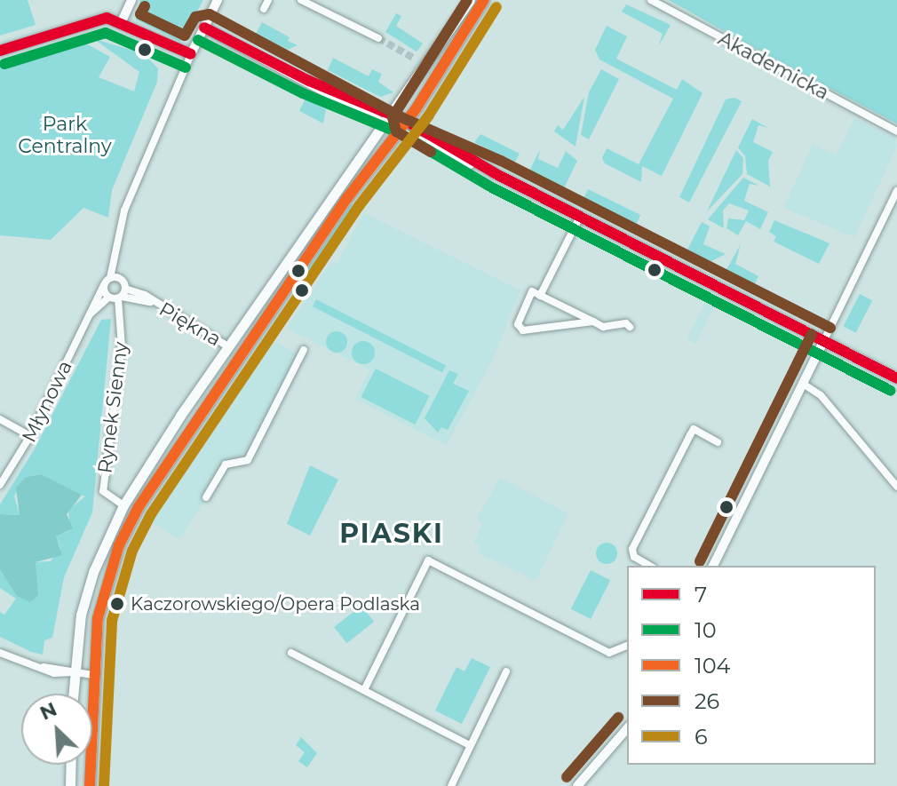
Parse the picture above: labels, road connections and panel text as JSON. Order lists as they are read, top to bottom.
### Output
{
  "streets": {
    "street": [
      "Akademicka",
      "Piękna",
      "Młynowa",
      "Rynek Sienny"
    ]
  },
  "crossings": [
    ["Piękna", "Młynowa"],
    ["Piękna", "Rynek Sienny"]
  ],
  "districts": ["PIASKI"],
  "parks": ["Park Centralny"],
  "places": ["Kaczorowskiego/Opera Podlaska"],
  "lines": [
    "transit line 104",
    "transit line 26",
    "transit line 6",
    "transit line 7",
    "transit line 10"
  ],
  "legend": [
    "7",
    "10",
    "104",
    "26",
    "6"
  ],
  "north": "top left"
}
